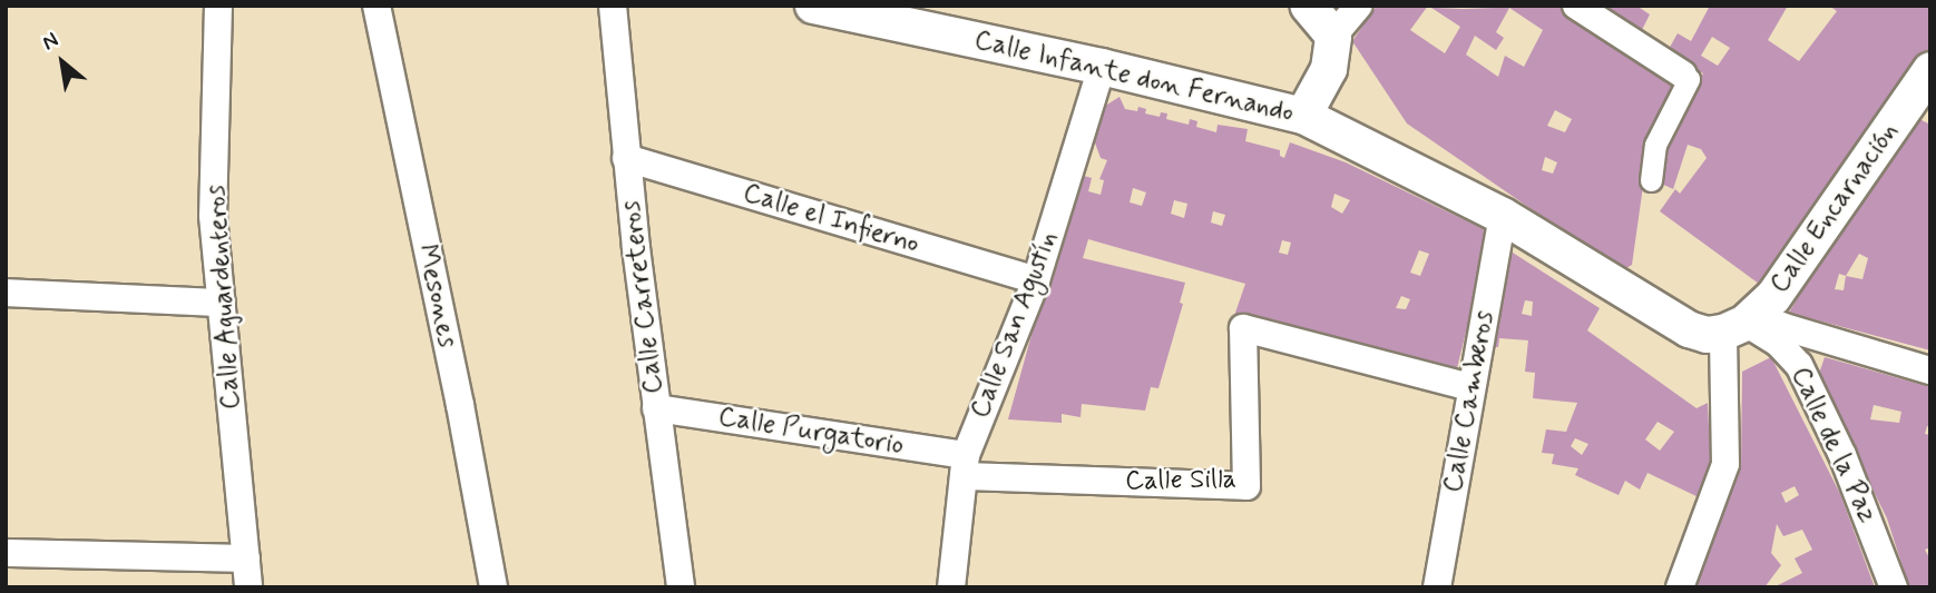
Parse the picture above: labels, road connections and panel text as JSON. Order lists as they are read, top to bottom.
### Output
{
  "streets": {
    "street": [
      "Calle Infante don Fernando",
      "Calle Encarnación",
      "Calle el Infierno",
      "Mesones",
      "Calle Aguardenteros",
      "Calle Carreteros",
      "Calle San Agustín",
      "Calle Camberos",
      "Calle Purgatorio",
      "Calle de la Paz",
      "Calle Silla"
    ]
  },
  "crossings": [
    ["Calle Infante don Fernando", "Calle Encarnación"],
    ["Calle Infante don Fernando", "Calle San Agustín"],
    ["Calle Infante don Fernando", "Calle Camberos"],
    ["Calle Infante don Fernando", "Calle de la Paz"],
    ["Calle Encarnación", "Calle de la Paz"],
    ["Calle el Infierno", "Calle Carreteros"],
    ["Calle el Infierno", "Calle San Agustín"],
    ["Calle Carreteros", "Calle Purgatorio"],
    ["Calle San Agustín", "Calle Purgatorio"],
    ["Calle San Agustín", "Calle Silla"],
    ["Calle Camberos", "Calle Silla"],
    ["Calle Purgatorio", "Calle Silla"]
  ],
  "north": "top left"
}
